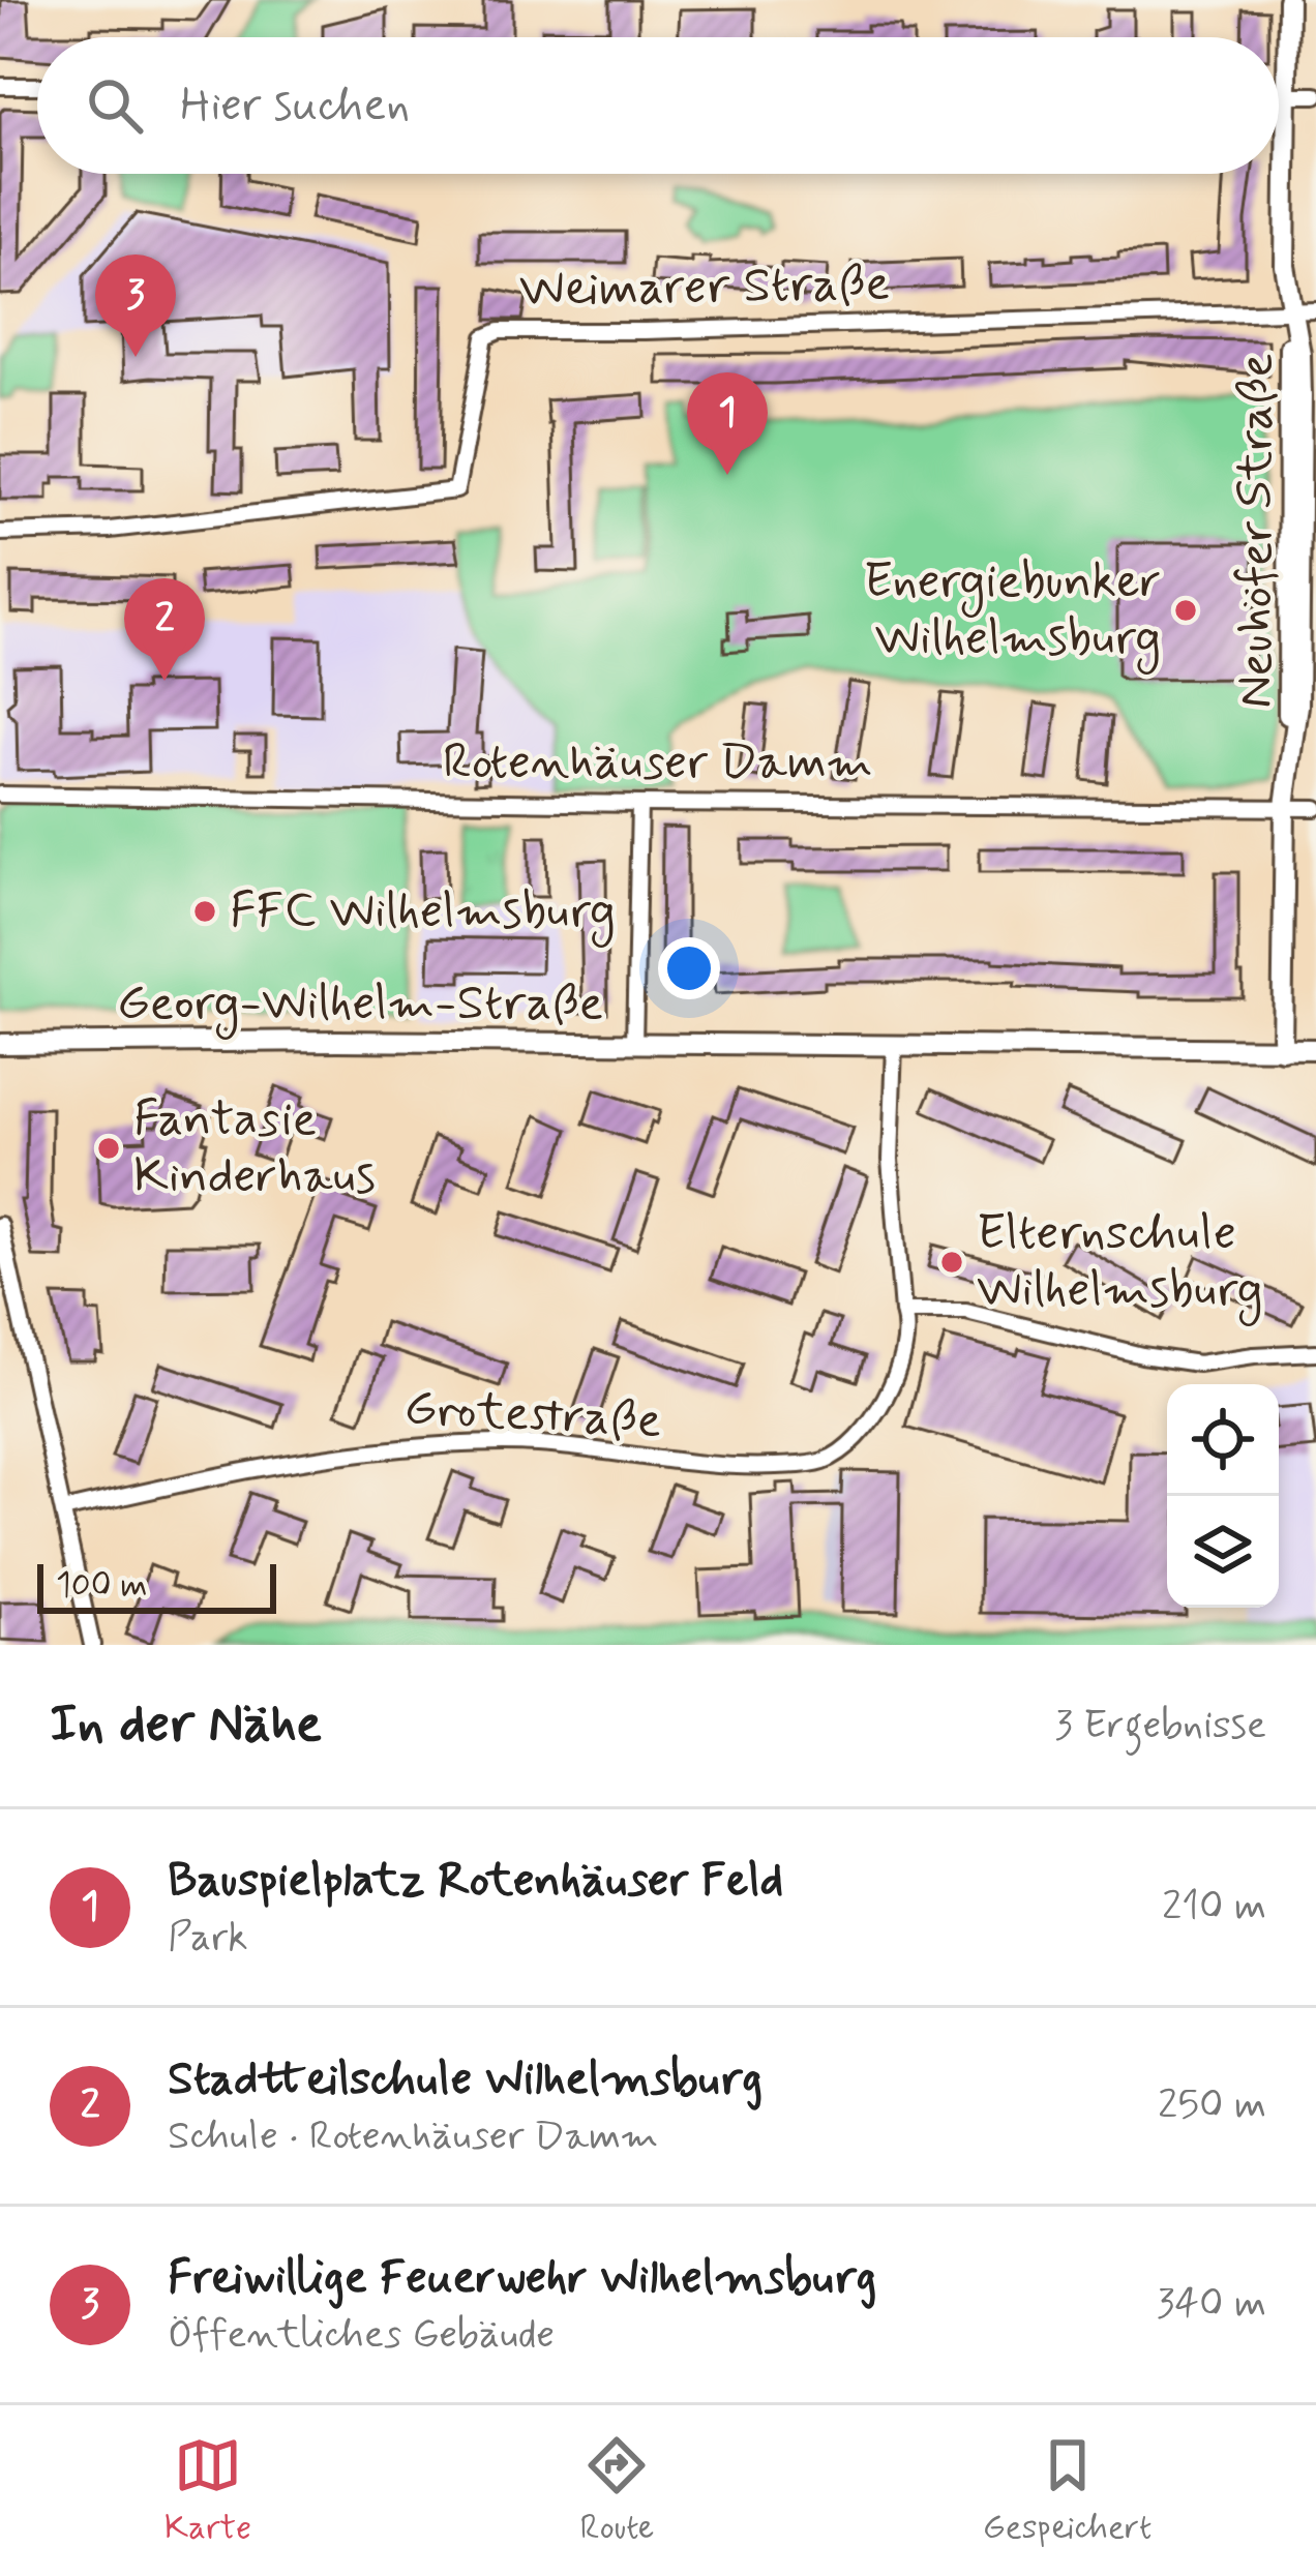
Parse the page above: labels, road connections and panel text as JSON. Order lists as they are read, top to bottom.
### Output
{
  "streets": {
    "street": [
      "Weimarer Straße",
      "Neuhöfer Straße",
      "Rotenhäuser Damm",
      "Georg-Wilhelm-Straße",
      "Grotestraße"
    ]
  },
  "crossings": [
    ["Weimarer Straße", "Neuhöfer Straße"],
    ["Neuhöfer Straße", "Rotenhäuser Damm"],
    ["Neuhöfer Straße", "Georg-Wilhelm-Straße"],
    ["Georg-Wilhelm-Straße", "Grotestraße"]
  ],
  "places": [
    "Energiebunker Wilhelmsburg",
    "FFC Wilhelmsburg",
    "Fantasie Kinderhaus",
    "Elternschule Wilhelmsburg"
  ],
  "scale_bar": "100 m",
  "page": {
    "search": "Hier suchen",
    "pins": ["3", "1", "2"],
    "scale": "100 m",
    "heading": ["In der Nähe", "3 Ergebnisse"],
    "list": [
      {
        "mark": "1",
        "name": "Bauspielplatz Rotenhäuser Feld",
        "note": "Park",
        "value": "210 m"
      },
      {
        "mark": "2",
        "name": "Stadtteilschule Wilhelmsburg",
        "note": "Schule · Rotenhäuser Damm",
        "value": "250 m"
      },
      {
        "mark": "3",
        "name": "Freiwillige Feuerwehr Wilhelmsburg",
        "note": "Öffentliches Gebäude",
        "value": "340 m"
      }
    ],
    "nav": ["Karte", "Route", "Gespeichert"]
  }
}
